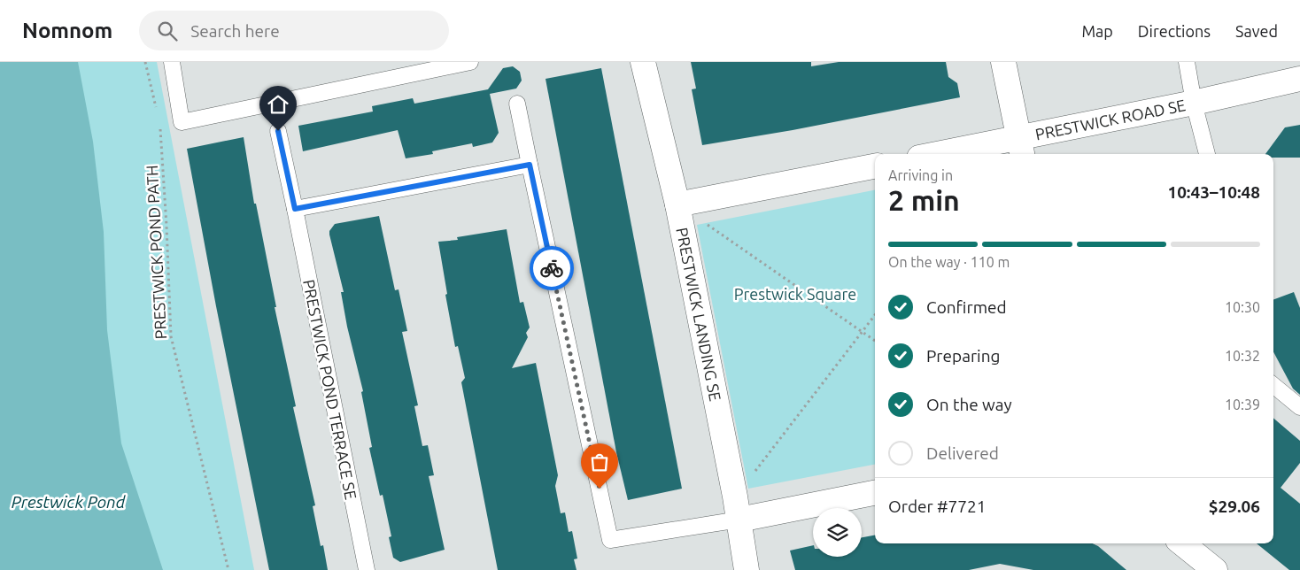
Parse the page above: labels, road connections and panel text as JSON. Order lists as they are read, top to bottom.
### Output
{
  "streets": {
    "street": ["PRESTWICK ROAD SE", "PRESTWICK LANDING SE"],
    "lane": ["PRESTWICK POND TERRACE SE"],
    "path": ["PRESTWICK POND PATH"]
  },
  "water": ["Prestwick Pond"],
  "parks": ["Prestwick Square"],
  "page": {
    "header": "Nomnom",
    "search": "Search here",
    "nav": ["Map", "Directions", "Saved"],
    "heading": ["2 min", "Arriving in", "10:43–10:48"],
    "panel": ["Order #7721", "$29.06"],
    "bar": "On the way · 110 m",
    "list": [
      ["Confirmed", "10:30"],
      ["Preparing", "10:32"],
      ["On the way", "10:39"],
      "Delivered"
    ]
  }
}
